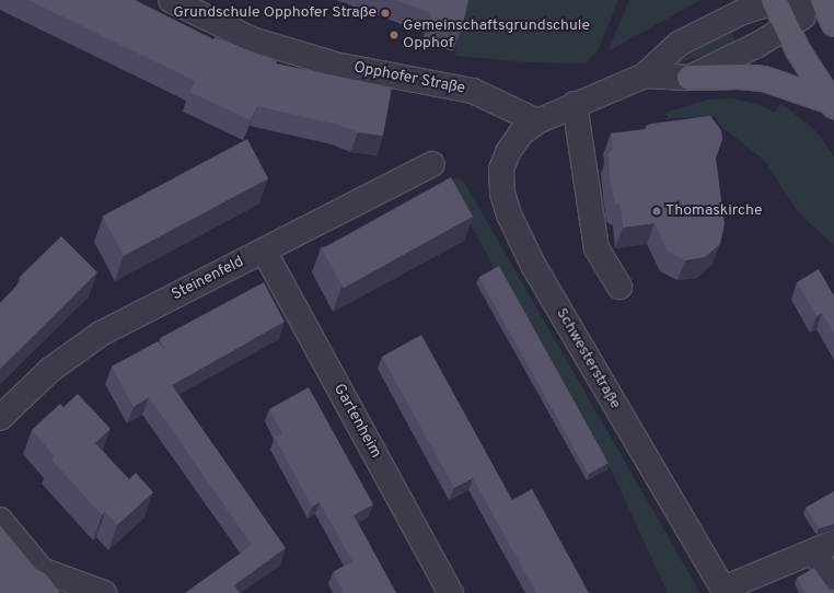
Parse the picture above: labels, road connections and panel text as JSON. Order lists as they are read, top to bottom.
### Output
{
  "streets": {
    "street": [
      "Opphofer Straße",
      "Steinenfeld",
      "Schwesterstraße",
      "Gartenheim"
    ]
  },
  "crossings": [
    ["Opphofer Straße", "Schwesterstraße"],
    ["Steinenfeld", "Gartenheim"]
  ],
  "places": ["Grundschule Opphofer Straße", "Gemeinschaftsgrundschule Opphof", "Thomaskirche"]
}
